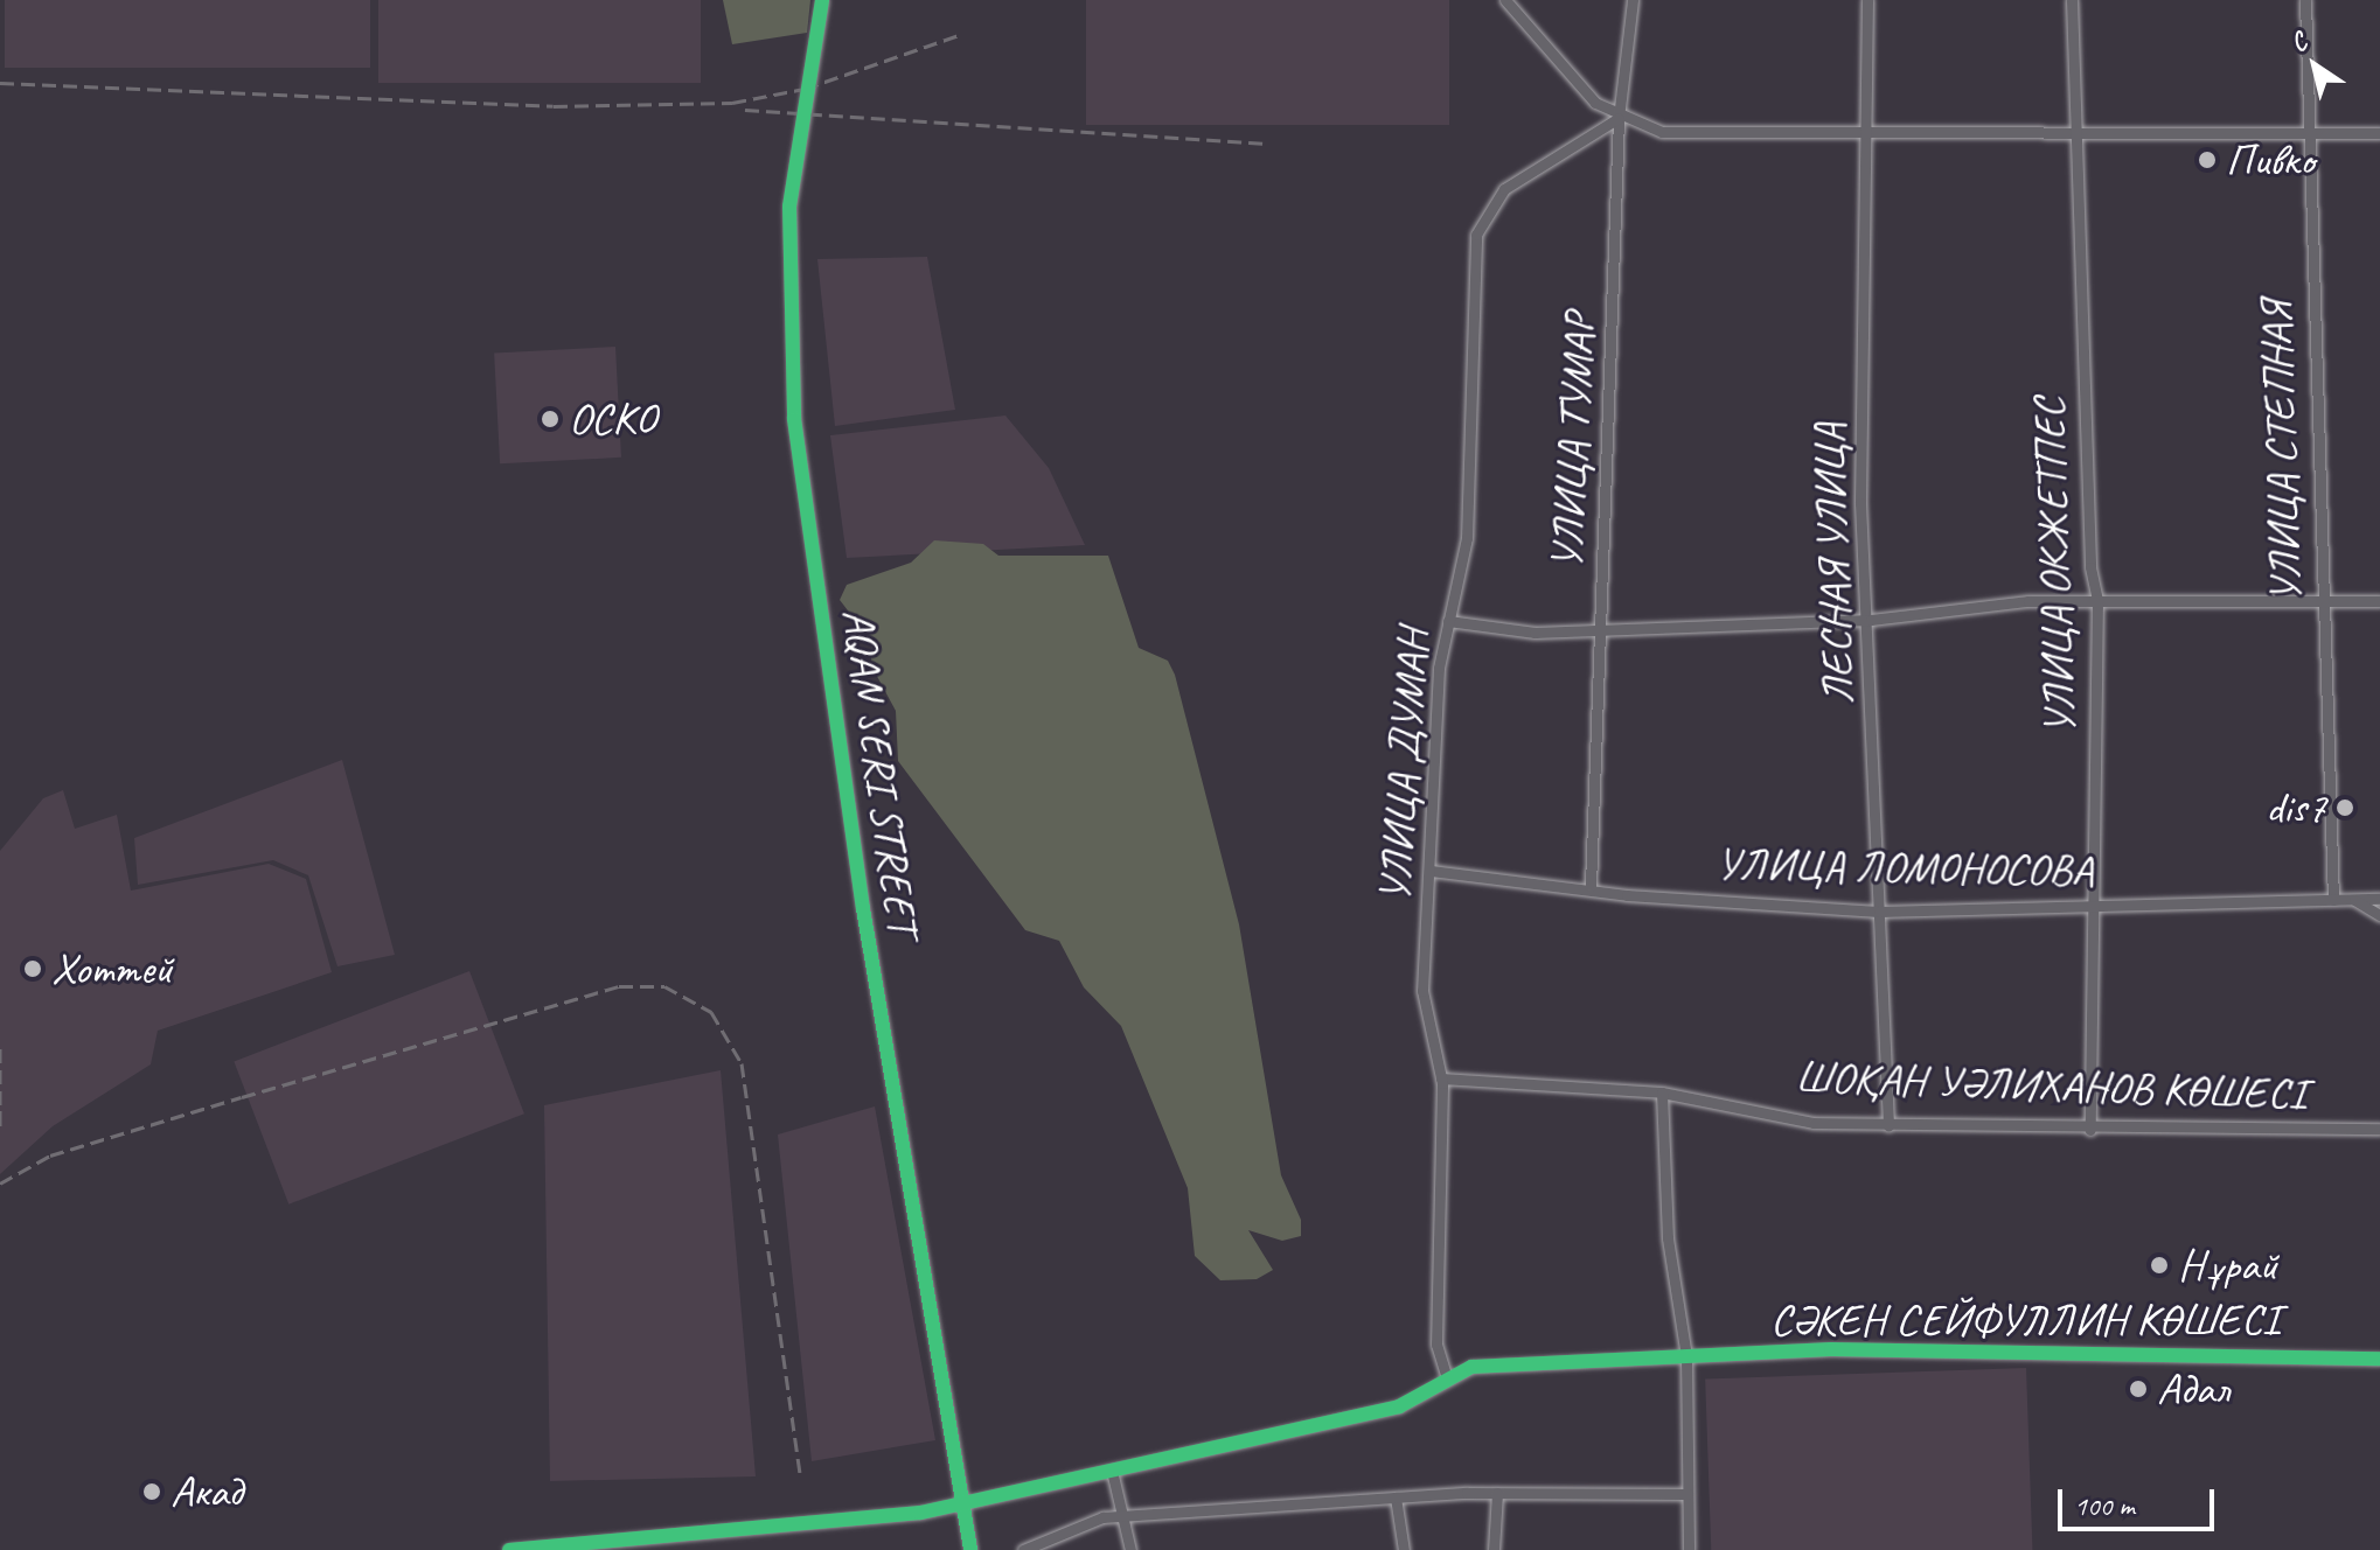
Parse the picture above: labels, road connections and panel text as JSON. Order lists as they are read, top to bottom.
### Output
{
  "streets": {
    "street": [
      "УЛИЦА ТУМАР",
      "УЛИЦА СТЕПНАЯ",
      "ЛЕСНАЯ УЛИЦА",
      "УЛИЦА ОКЖЕТПЕС",
      "УЛИЦА ДУМАН",
      "AQAN SERI STREET",
      "УЛИЦА ЛОМОНОСОВА",
      "ШОҚАН УӘЛИХАНОВ КӨШЕСІ",
      "СӘКЕН СЕЙФУЛЛИН КӨШЕСІ"
    ]
  },
  "crossings": [
    ["УЛИЦА ТУМАР", "УЛИЦА ДУМАН"],
    ["УЛИЦА ТУМАР", "УЛИЦА ЛОМОНОСОВА"],
    ["УЛИЦА СТЕПНАЯ", "УЛИЦА ЛОМОНОСОВА"],
    ["ЛЕСНАЯ УЛИЦА", "УЛИЦА ЛОМОНОСОВА"],
    ["ЛЕСНАЯ УЛИЦА", "ШОҚАН УӘЛИХАНОВ КӨШЕСІ"],
    ["УЛИЦА ОКЖЕТПЕС", "УЛИЦА ЛОМОНОСОВА"],
    ["УЛИЦА ОКЖЕТПЕС", "ШОҚАН УӘЛИХАНОВ КӨШЕСІ"],
    ["УЛИЦА ДУМАН", "УЛИЦА ЛОМОНОСОВА"],
    ["УЛИЦА ДУМАН", "ШОҚАН УӘЛИХАНОВ КӨШЕСІ"],
    ["УЛИЦА ДУМАН", "СӘКЕН СЕЙФУЛЛИН КӨШЕСІ"],
    ["AQAN SERI STREET", "СӘКЕН СЕЙФУЛЛИН КӨШЕСІ"]
  ],
  "places": [
    "Пивко",
    "ОСКО",
    "dis7",
    "Хоттей",
    "Нұрай",
    "Адал",
    "Акад"
  ],
  "scale_bar": "100 m",
  "north": "top left"
}
